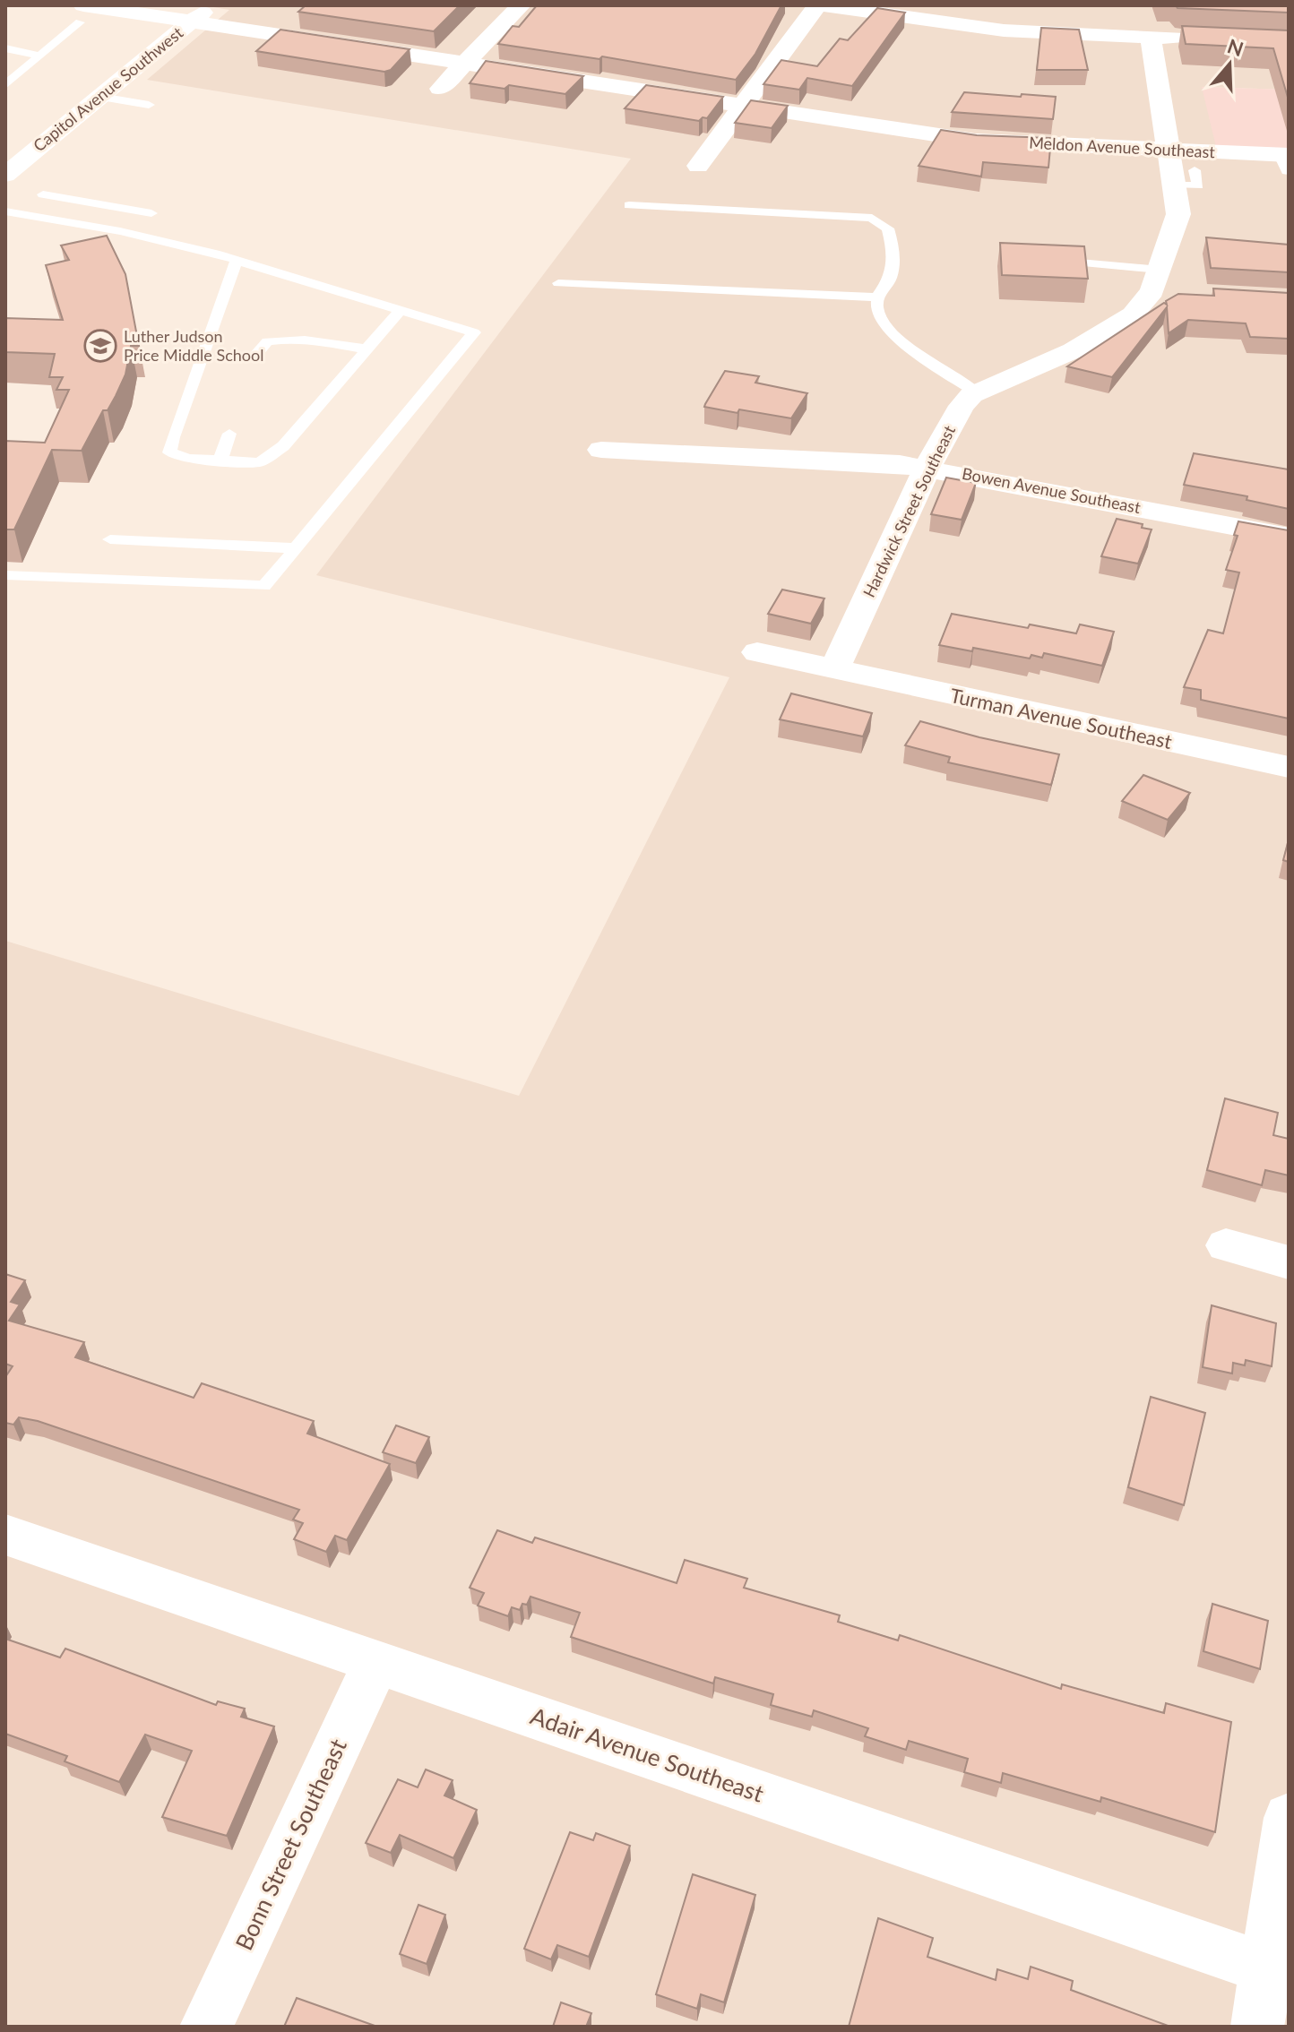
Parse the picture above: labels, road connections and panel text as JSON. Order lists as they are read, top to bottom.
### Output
{
  "streets": {
    "street": [
      "Capitol Avenue Southwest",
      "Meldon Avenue Southeast",
      "Bowen Avenue Southeast",
      "Hardwick Street Southeast",
      "Turman Avenue Southeast",
      "Adair Avenue Southeast",
      "Bonn Street Southeast"
    ]
  },
  "crossings": [
    ["Capitol Avenue Southwest", "Meldon Avenue Southeast"],
    ["Meldon Avenue Southeast", "Hardwick Street Southeast"],
    ["Bowen Avenue Southeast", "Hardwick Street Southeast"],
    ["Hardwick Street Southeast", "Turman Avenue Southeast"],
    ["Adair Avenue Southeast", "Bonn Street Southeast"]
  ],
  "places": {
    "school or university": ["Luther Judson Price Middle School"]
  },
  "north": "top"
}
